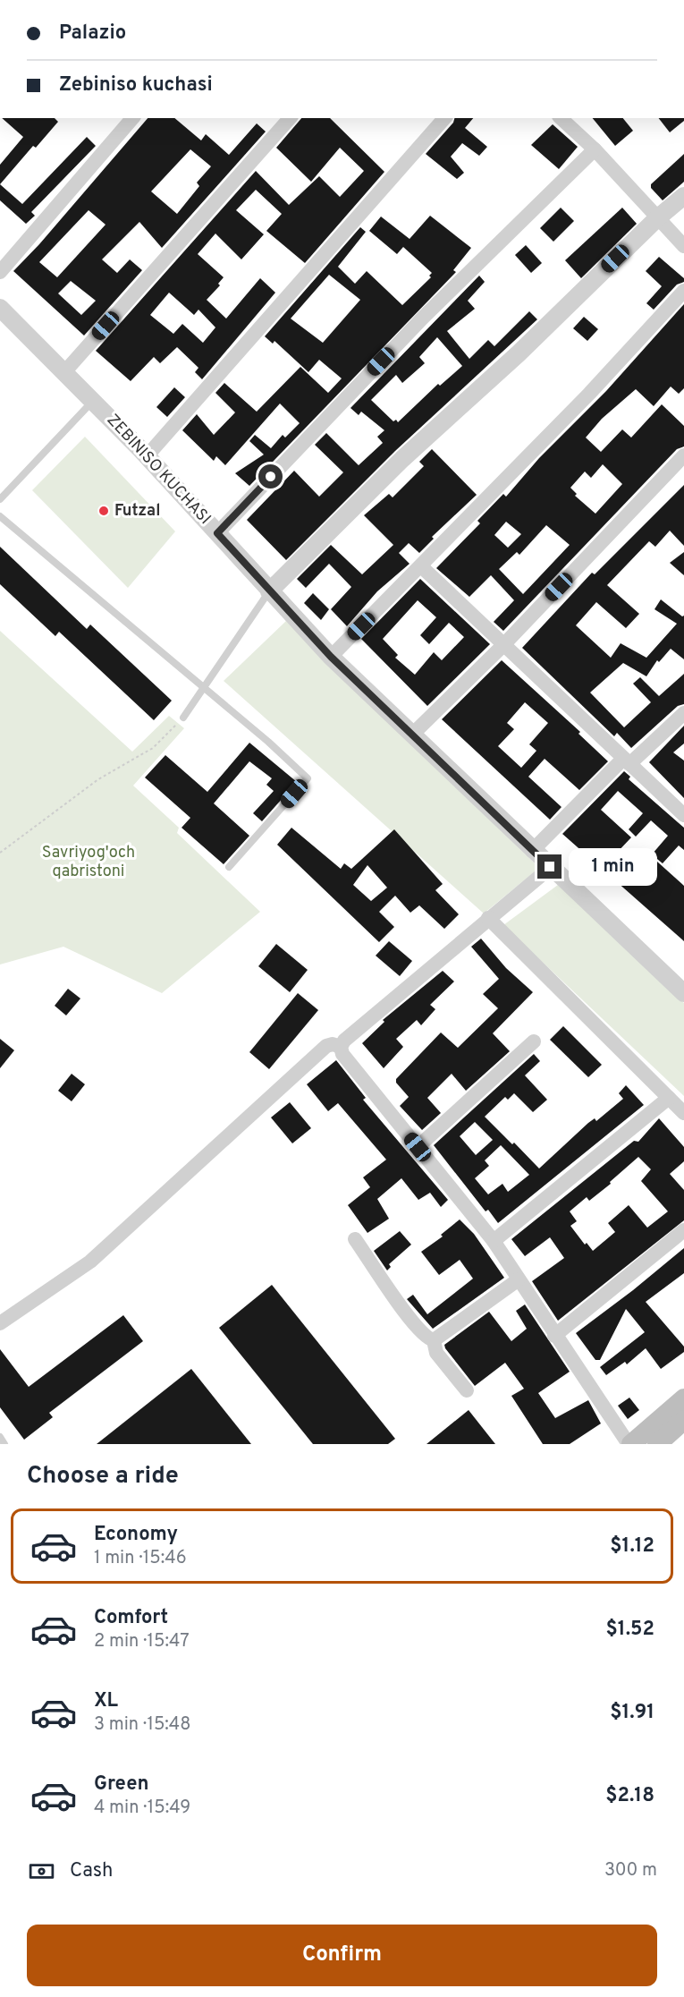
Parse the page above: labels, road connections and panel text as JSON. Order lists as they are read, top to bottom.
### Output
{
  "streets": {
    "street": ["ZEBINISO KUCHASI"]
  },
  "parks": ["Savriyog'och qabristoni"],
  "places": ["Futzal"],
  "page": {
    "banner": ["Palazio", "Zebiniso kuchasi"],
    "bubble": "1 min",
    "heading": "Choose a ride",
    "list": [
      {
        "name": "Economy",
        "note": "1 min · 15:46",
        "value": "$1.12"
      },
      {
        "name": "Comfort",
        "note": "2 min · 15:47",
        "value": "$1.52"
      },
      {
        "name": "XL",
        "note": "3 min · 15:48",
        "value": "$1.91"
      },
      {
        "name": "Green",
        "note": "4 min · 15:49",
        "value": "$2.18"
      }
    ],
    "pay": ["Cash", "300 m"],
    "buttons": "Confirm"
  }
}
